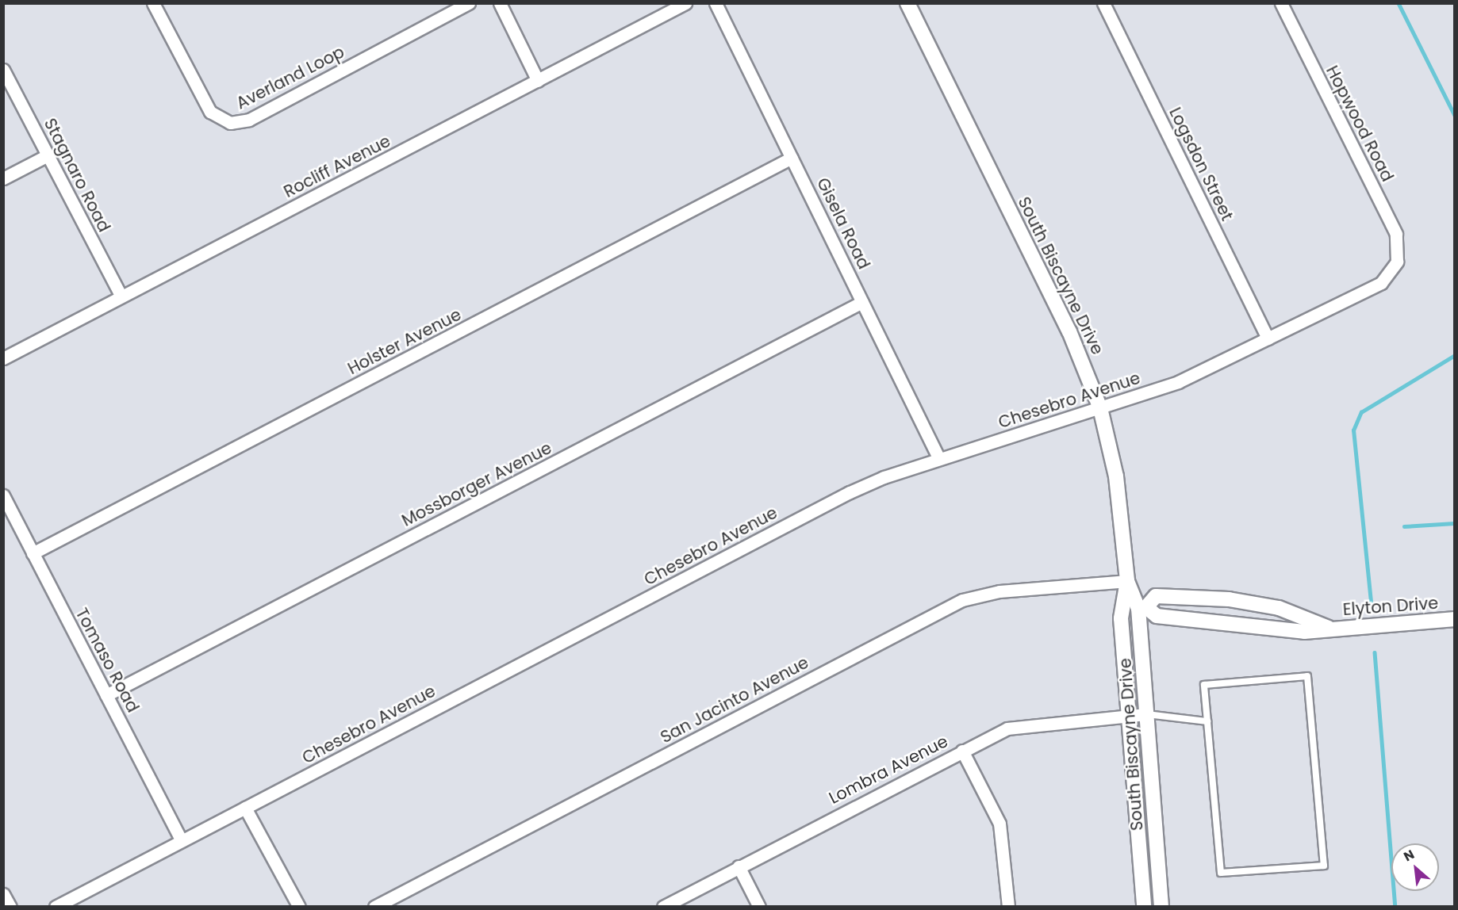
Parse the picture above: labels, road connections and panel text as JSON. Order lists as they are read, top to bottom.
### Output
{
  "streets": {
    "street": [
      "Averland Loop",
      "Hopwood Road",
      "Logsdon Street",
      "Rocliff Avenue",
      "Stagnaro Road",
      "Gisela Road",
      "South Biscayne Drive",
      "Holster Avenue",
      "Chesebro Avenue",
      "Mossborger Avenue",
      "Elyton Drive",
      "Tomaso Road",
      "San Jacinto Avenue",
      "Lombra Avenue"
    ]
  },
  "crossings": [
    ["Hopwood Road", "Chesebro Avenue"],
    ["Logsdon Street", "Chesebro Avenue"],
    ["Rocliff Avenue", "Stagnaro Road"],
    ["Gisela Road", "Holster Avenue"],
    ["Gisela Road", "Chesebro Avenue"],
    ["Gisela Road", "Mossborger Avenue"],
    ["South Biscayne Drive", "Chesebro Avenue"],
    ["South Biscayne Drive", "Elyton Drive"],
    ["South Biscayne Drive", "San Jacinto Avenue"],
    ["South Biscayne Drive", "Lombra Avenue"],
    ["Holster Avenue", "Tomaso Road"],
    ["Chesebro Avenue", "Tomaso Road"],
    ["Mossborger Avenue", "Tomaso Road"]
  ],
  "north": "top left"
}
